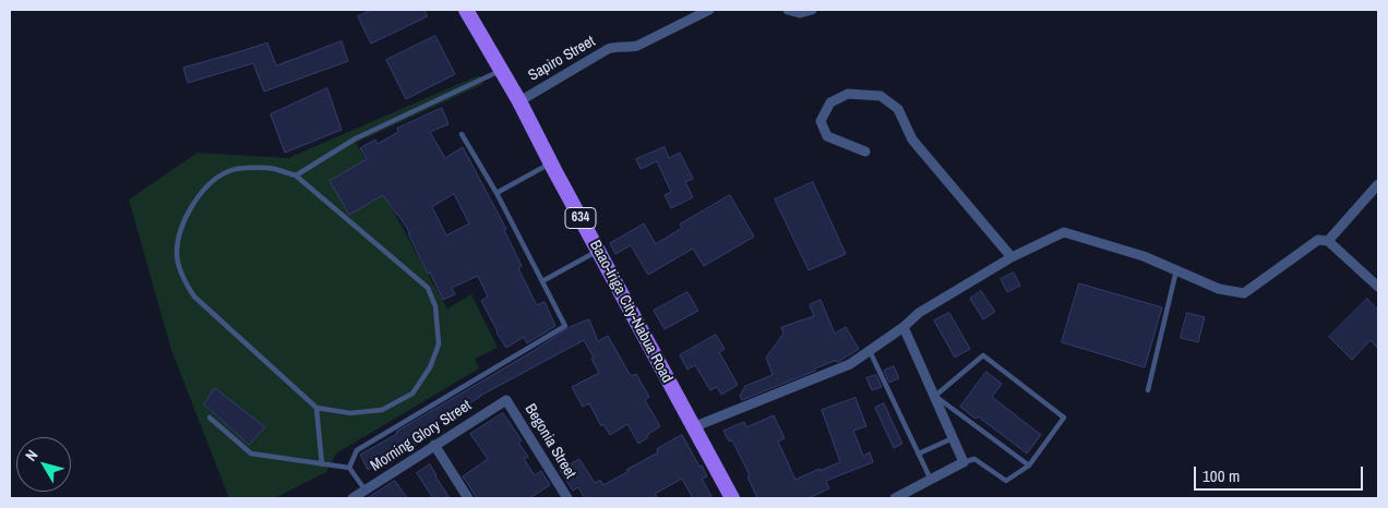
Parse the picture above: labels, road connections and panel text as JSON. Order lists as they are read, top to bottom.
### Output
{
  "streets": {
    "main road": ["634", "Baao-Iriga City-Nabua Road"],
    "street": ["Sapiro Street", "Morning Glory Street", "Begonia Street"]
  },
  "crossings": [
    ["Sapiro Street", "Baao-Iriga City-Nabua Road"],
    ["Morning Glory Street", "Begonia Street"]
  ],
  "scale_bar": "100 m",
  "north": "top left"
}
